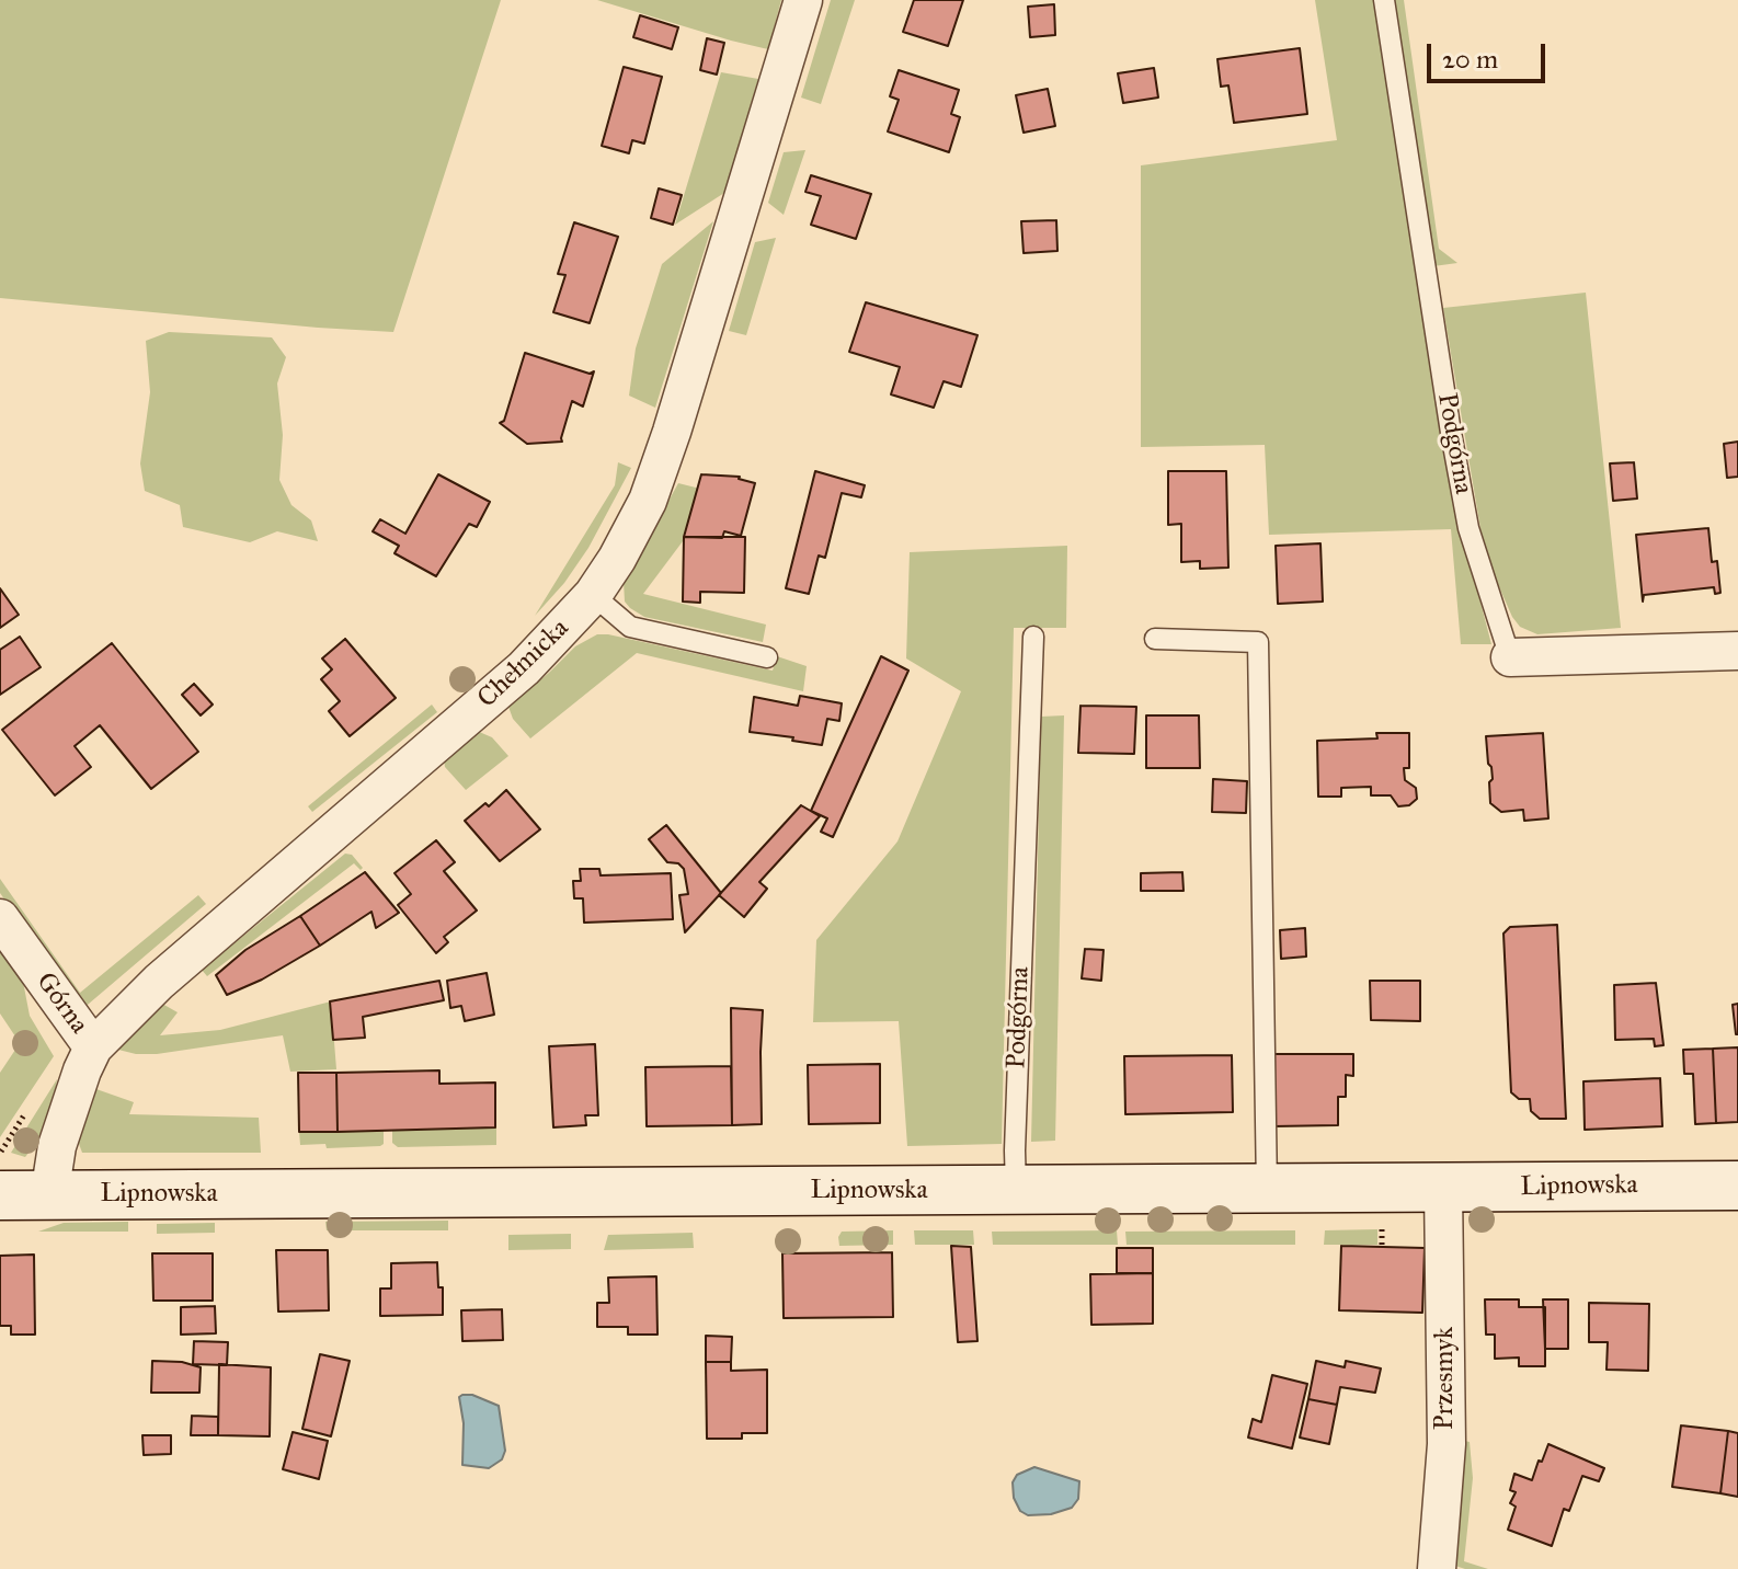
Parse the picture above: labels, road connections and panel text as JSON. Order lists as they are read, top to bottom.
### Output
{
  "streets": {
    "main road": ["Lipnowska"],
    "street": [
      "Podgórna",
      "Chełmicka",
      "Górna",
      "Przesmyk"
    ]
  },
  "crossings": [
    ["Podgórna", "Lipnowska"],
    ["Chełmicka", "Górna"],
    ["Chełmicka", "Lipnowska"],
    ["Lipnowska", "Przesmyk"]
  ],
  "scale_bar": "20 m"
}
